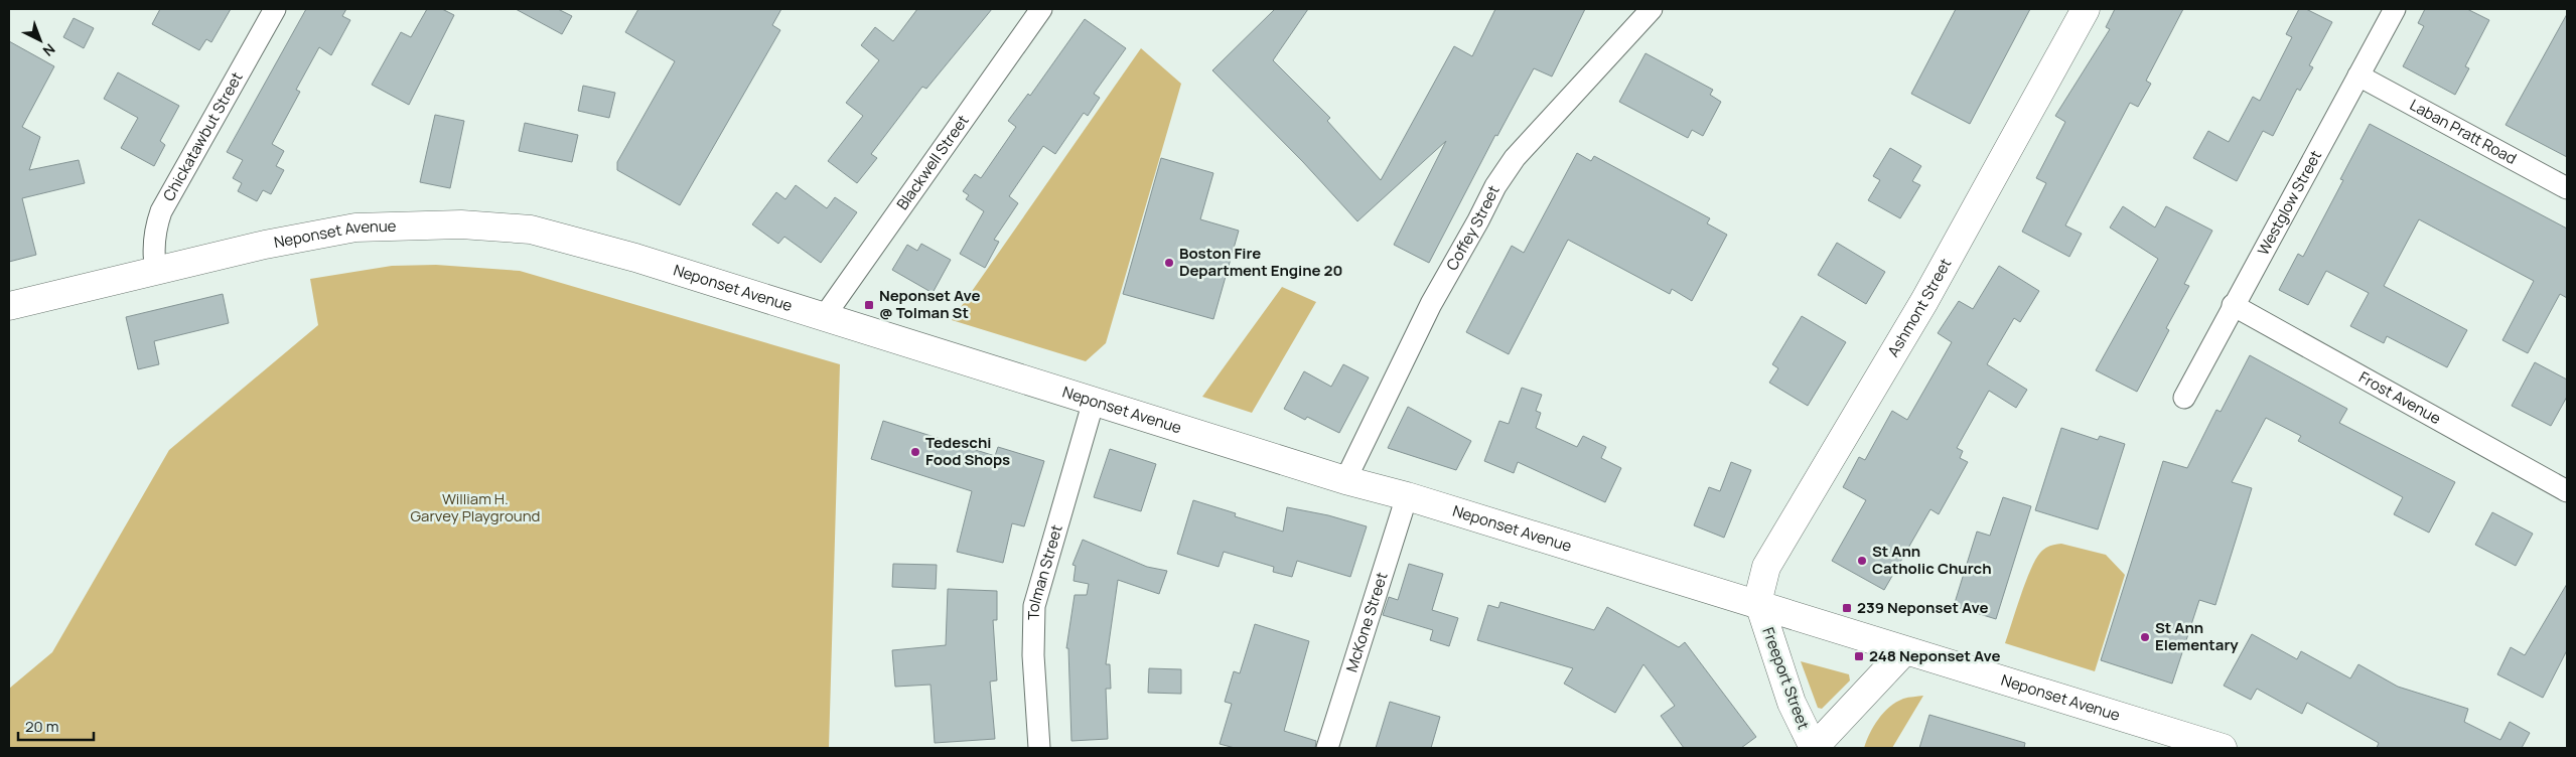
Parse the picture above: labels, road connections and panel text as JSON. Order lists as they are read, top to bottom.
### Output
{
  "streets": {
    "main road": ["Neponset Avenue", "Ashmont Street", "Freeport Street"],
    "street": [
      "Laban Pratt Road",
      "Chickatawbut Street",
      "Blackwell Street",
      "Westglow Street",
      "Coffey Street",
      "Frost Avenue",
      "Tolman Street",
      "McKone Street"
    ]
  },
  "crossings": [
    ["Laban Pratt Road", "Westglow Street"],
    ["Chickatawbut Street", "Neponset Avenue"],
    ["Blackwell Street", "Neponset Avenue"],
    ["Westglow Street", "Frost Avenue"],
    ["Coffey Street", "Neponset Avenue"],
    ["Neponset Avenue", "Ashmont Street"],
    ["Neponset Avenue", "Tolman Street"],
    ["Neponset Avenue", "McKone Street"],
    ["Neponset Avenue", "Freeport Street"],
    ["Ashmont Street", "Freeport Street"]
  ],
  "parks": ["William H. Garvey Playground"],
  "places": {
    "other": [
      "Boston Fire Department Engine 20",
      "Tedeschi Food Shops",
      "St Ann Catholic Church",
      "St Ann Elementary"
    ],
    "transit": ["Neponset Ave @ Tolman St", "239 Neponset Ave", "248 Neponset Ave"]
  },
  "scale_bar": "20 m",
  "north": "bottom right"
}
